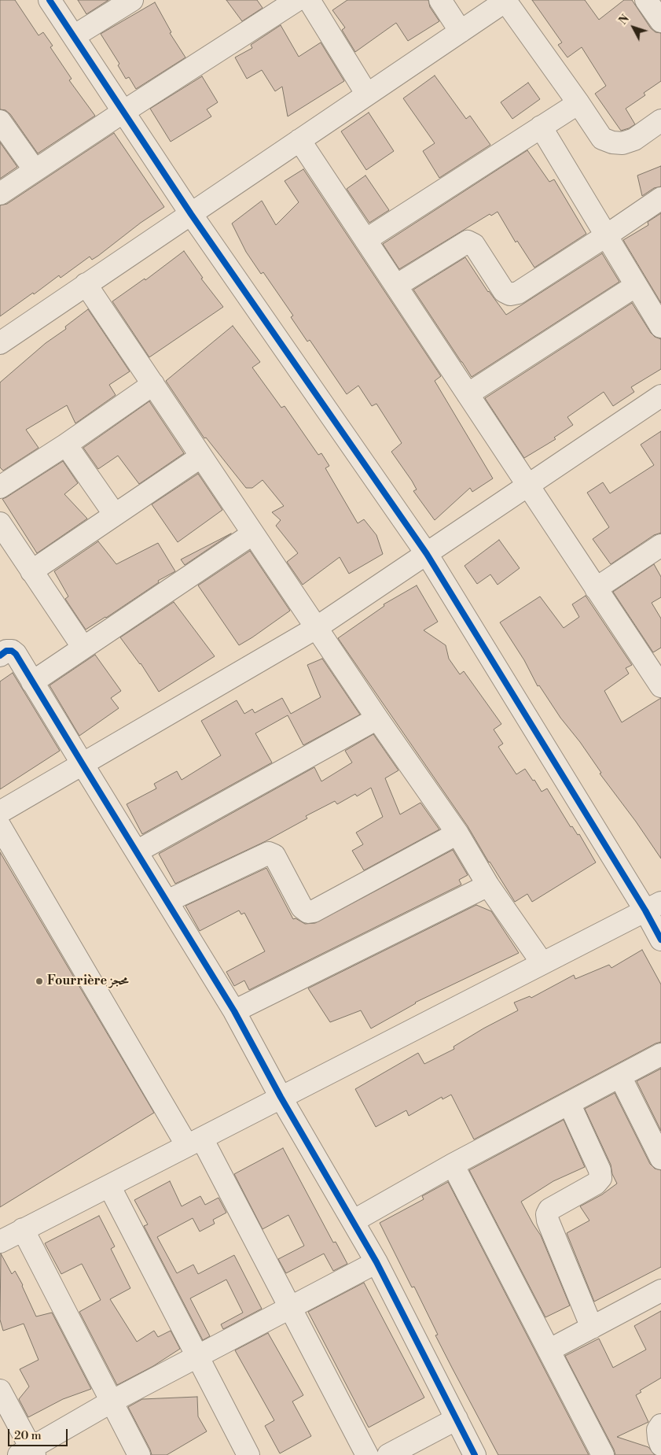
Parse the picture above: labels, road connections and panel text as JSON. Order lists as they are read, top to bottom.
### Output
{
  "places": ["Fourrière محجز"],
  "scale_bar": "20 m",
  "north": "top left"
}
